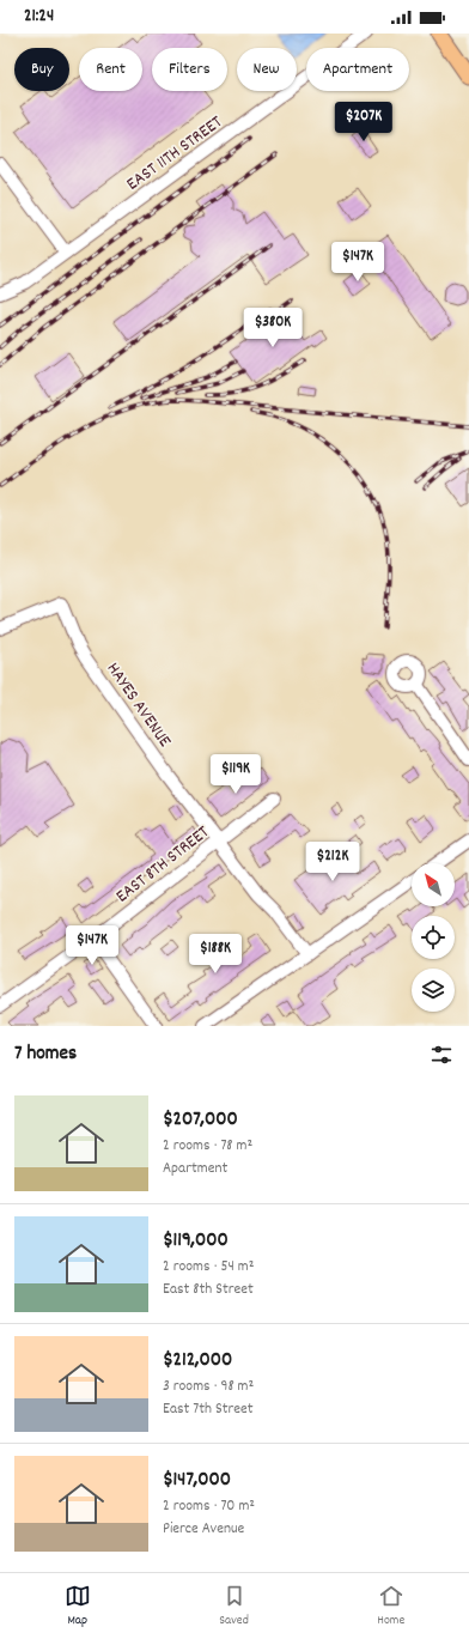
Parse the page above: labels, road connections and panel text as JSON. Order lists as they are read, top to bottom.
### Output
{
  "streets": {
    "street": ["EAST 11TH STREET", "HAYES AVENUE", "EAST 8TH STREET"]
  },
  "crossings": [
    ["HAYES AVENUE", "EAST 8TH STREET"]
  ],
  "north": "top left",
  "page": {
    "status": "21:24",
    "chip": [
      "Buy",
      "Rent",
      "Filters",
      "New",
      "Apartment"
    ],
    "price": [
      "$207K",
      "$147K",
      "$380K",
      "$119K",
      "$212K",
      "$147K",
      "$188K"
    ],
    "heading": "7 homes",
    "list": [
      {
        "name": "$207,000",
        "note": "2 rooms · 78 m² · Apartment"
      },
      {
        "name": "$119,000",
        "note": "2 rooms · 54 m² · East 8th Street"
      },
      {
        "name": "$212,000",
        "note": "3 rooms · 98 m² · East 7th Street"
      },
      {
        "name": "$147,000",
        "note": "2 rooms · 70 m² · Pierce Avenue"
      }
    ],
    "tabs": ["Map", "Saved", "Home"]
  }
}
